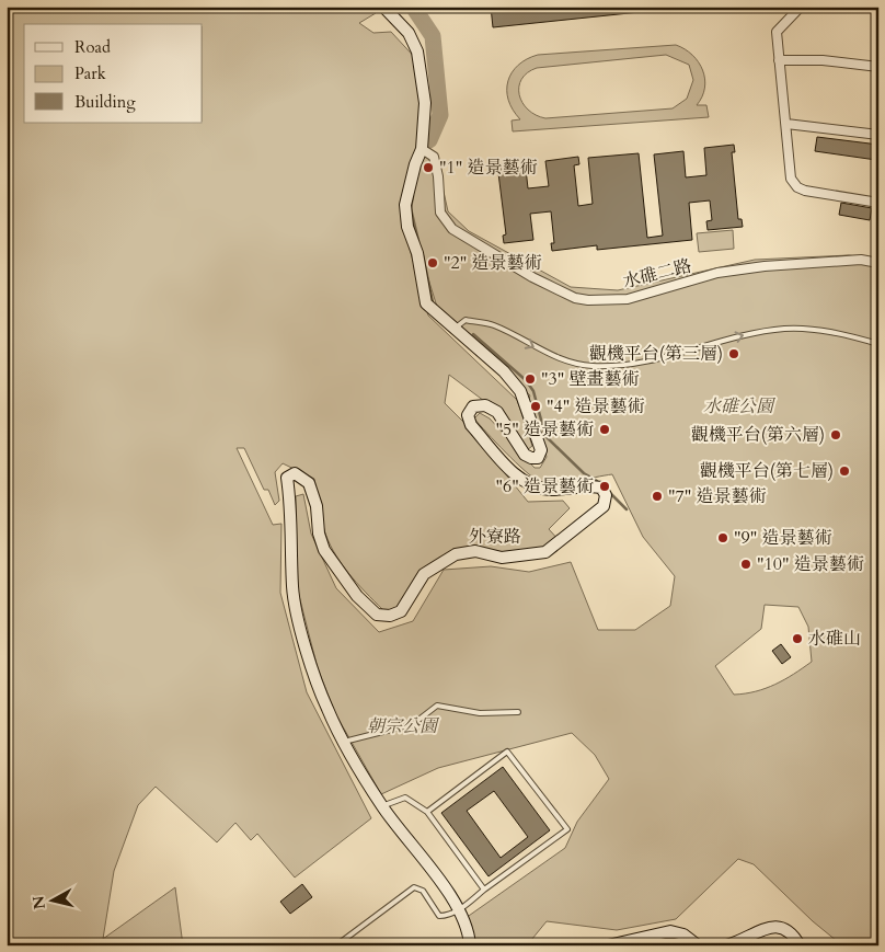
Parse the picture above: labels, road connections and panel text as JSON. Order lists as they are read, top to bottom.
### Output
{
  "streets": {
    "street": ["水碓二路", "外寮路"]
  },
  "crossings": [
    ["水碓二路", "外寮路"]
  ],
  "parks": ["水碓公園", "朝宗公園"],
  "places": [
    "\"1\" 造景藝術",
    "\"2\" 造景藝術",
    "觀機平台(第三層)",
    "\"3\" 壁畫藝術",
    "\"4\" 造景藝術",
    "\"5\" 造景藝術",
    "觀機平台(第六層)",
    "觀機平台(第七層)",
    "\"6\" 造景藝術",
    "\"7\" 造景藝術",
    "\"9\" 造景藝術",
    "\"10\" 造景藝術",
    "水碓山"
  ],
  "legend": ["Road", "Park", "Building"],
  "north": "left"
}
